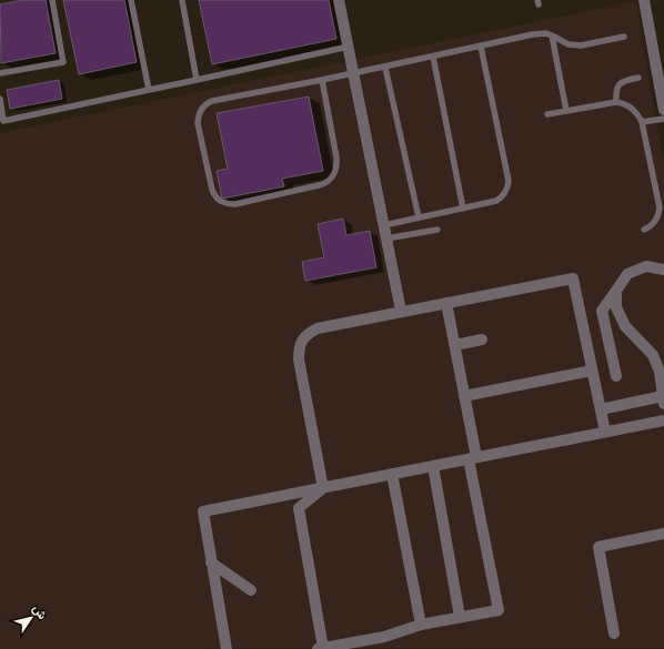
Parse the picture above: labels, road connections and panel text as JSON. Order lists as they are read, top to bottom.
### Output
{
  "north": "top right"
}
